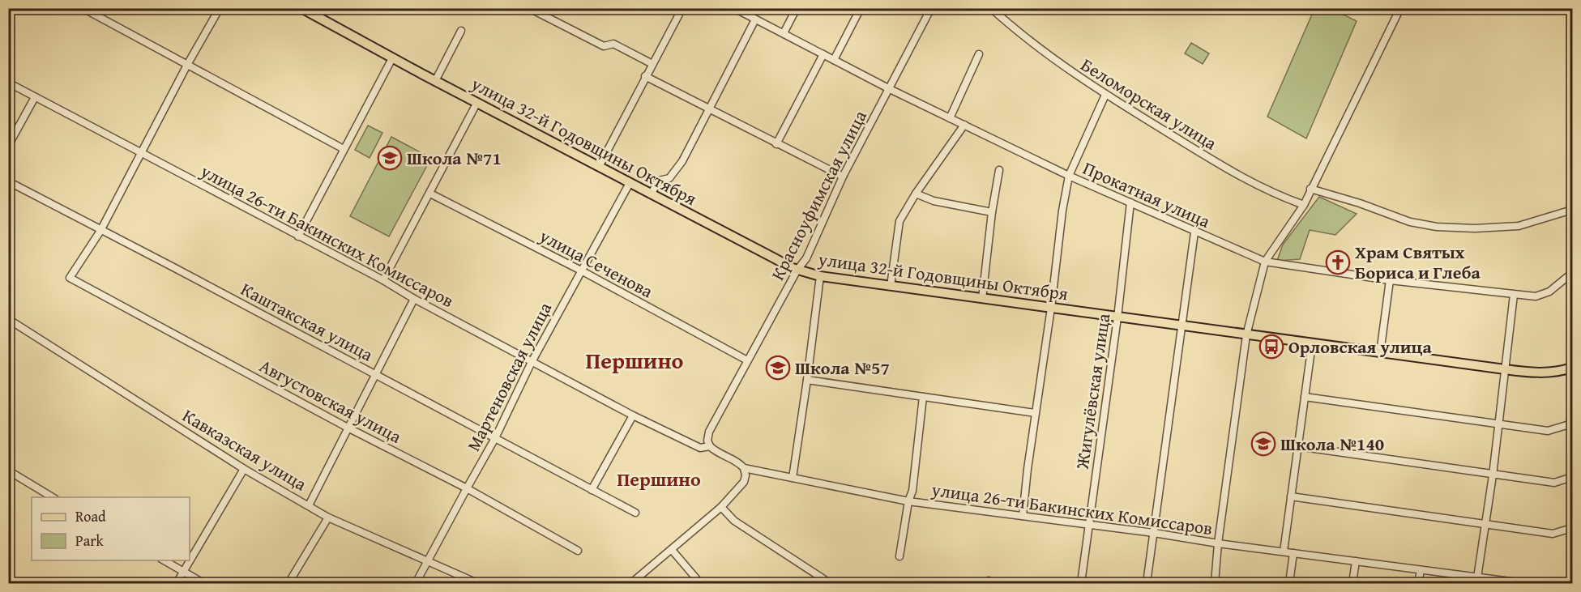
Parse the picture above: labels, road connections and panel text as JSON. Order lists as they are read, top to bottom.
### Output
{
  "streets": {
    "main road": ["улица 32-й Годовщины Октября"],
    "street": [
      "Беломорская улица",
      "Прокатная улица",
      "Красноуфимская улица",
      "улица 26-ти Бакинских Комиссаров",
      "улица Сеченова",
      "Каштакская улица",
      "Мартеновская улица",
      "Жигулёвская улица",
      "Августовская улица",
      "Кавказская улица"
    ]
  },
  "crossings": [
    ["улица 32-й Годовщины Октября", "Красноуфимская улица"],
    ["улица 32-й Годовщины Октября", "Мартеновская улица"],
    ["улица 32-й Годовщины Октября", "Жигулёвская улица"],
    ["Прокатная улица", "Красноуфимская улица"],
    ["Прокатная улица", "Жигулёвская улица"],
    ["Красноуфимская улица", "улица 26-ти Бакинских Комиссаров"],
    ["Красноуфимская улица", "улица Сеченова"],
    ["улица 26-ти Бакинских Комиссаров", "Мартеновская улица"],
    ["улица 26-ти Бакинских Комиссаров", "Жигулёвская улица"],
    ["улица Сеченова", "Мартеновская улица"],
    ["Каштакская улица", "Мартеновская улица"],
    ["Каштакская улица", "Августовская улица"],
    ["Мартеновская улица", "Августовская улица"],
    ["Мартеновская улица", "Кавказская улица"]
  ],
  "districts": ["Першино", "Першино"],
  "places": {
    "school or university": ["Школа №71", "Школа №57", "Школа №140"],
    "church": ["Храм Святых Бориса и Глеба"],
    "bus stop": ["Орловская улица"]
  },
  "legend": ["Road", "Park"]
}
